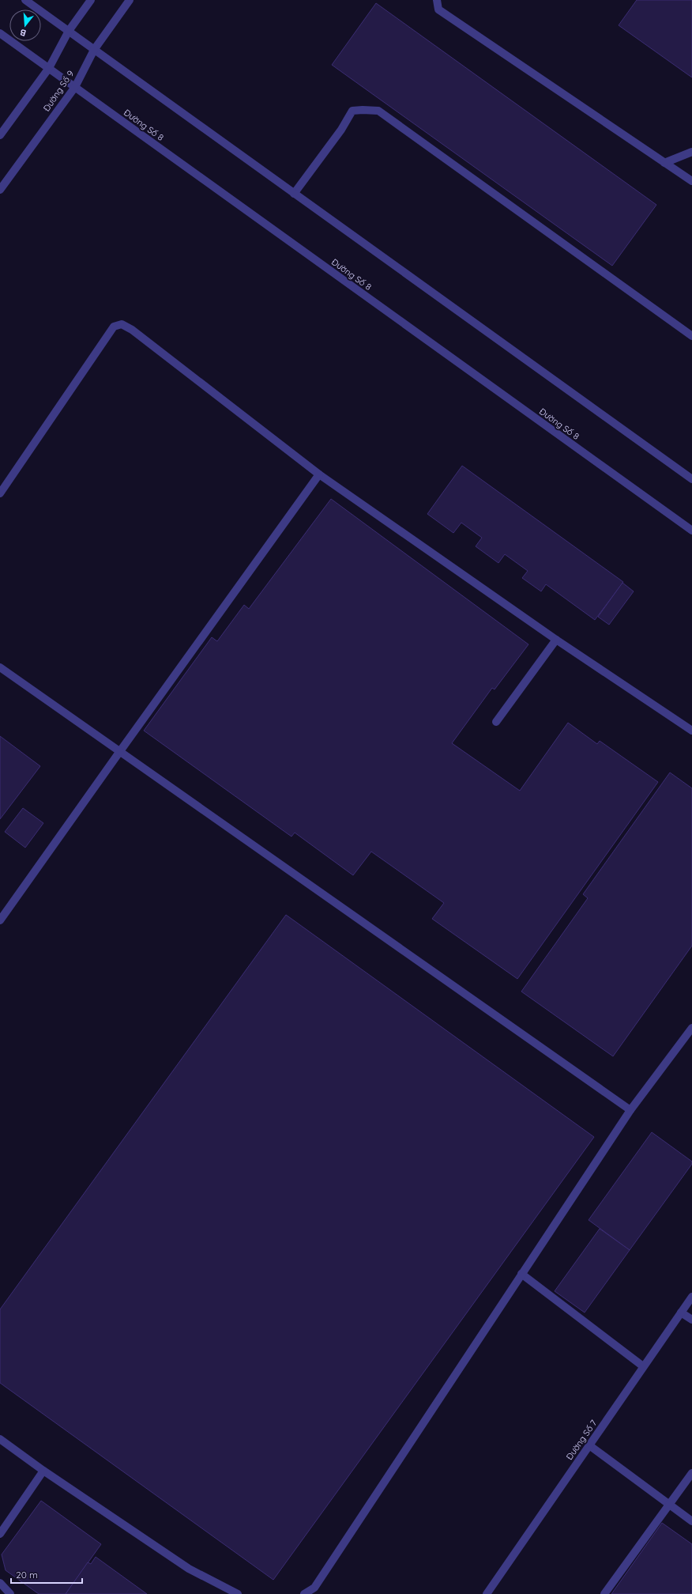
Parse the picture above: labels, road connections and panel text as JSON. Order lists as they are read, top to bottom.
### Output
{
  "streets": {
    "street": ["Đường Số 9", "Đường Số 8", "Đường Số 7"]
  },
  "crossings": [
    ["Đường Số 9", "Đường Số 8"]
  ],
  "scale_bar": "20 m",
  "north": "bottom"
}
